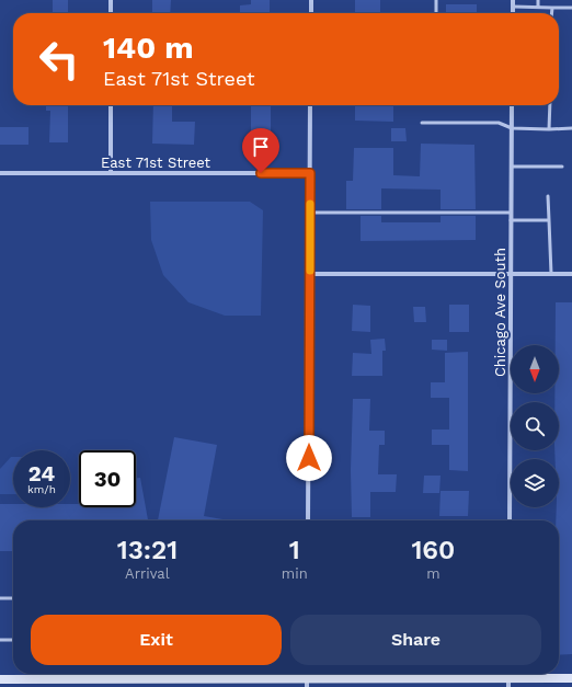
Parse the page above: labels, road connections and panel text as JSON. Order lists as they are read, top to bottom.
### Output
{
  "streets": {
    "street": ["East 71st Street", "Chicago Ave South"]
  },
  "north": "bottom",
  "page": {
    "turn": ["140 m", "East 71st Street"],
    "speed": "24 km/h",
    "limit": "30",
    "eta": [
      "13:21",
      "Arrival",
      "1",
      "min",
      "160",
      "m"
    ],
    "buttons": ["Exit", "Share"]
  }
}
